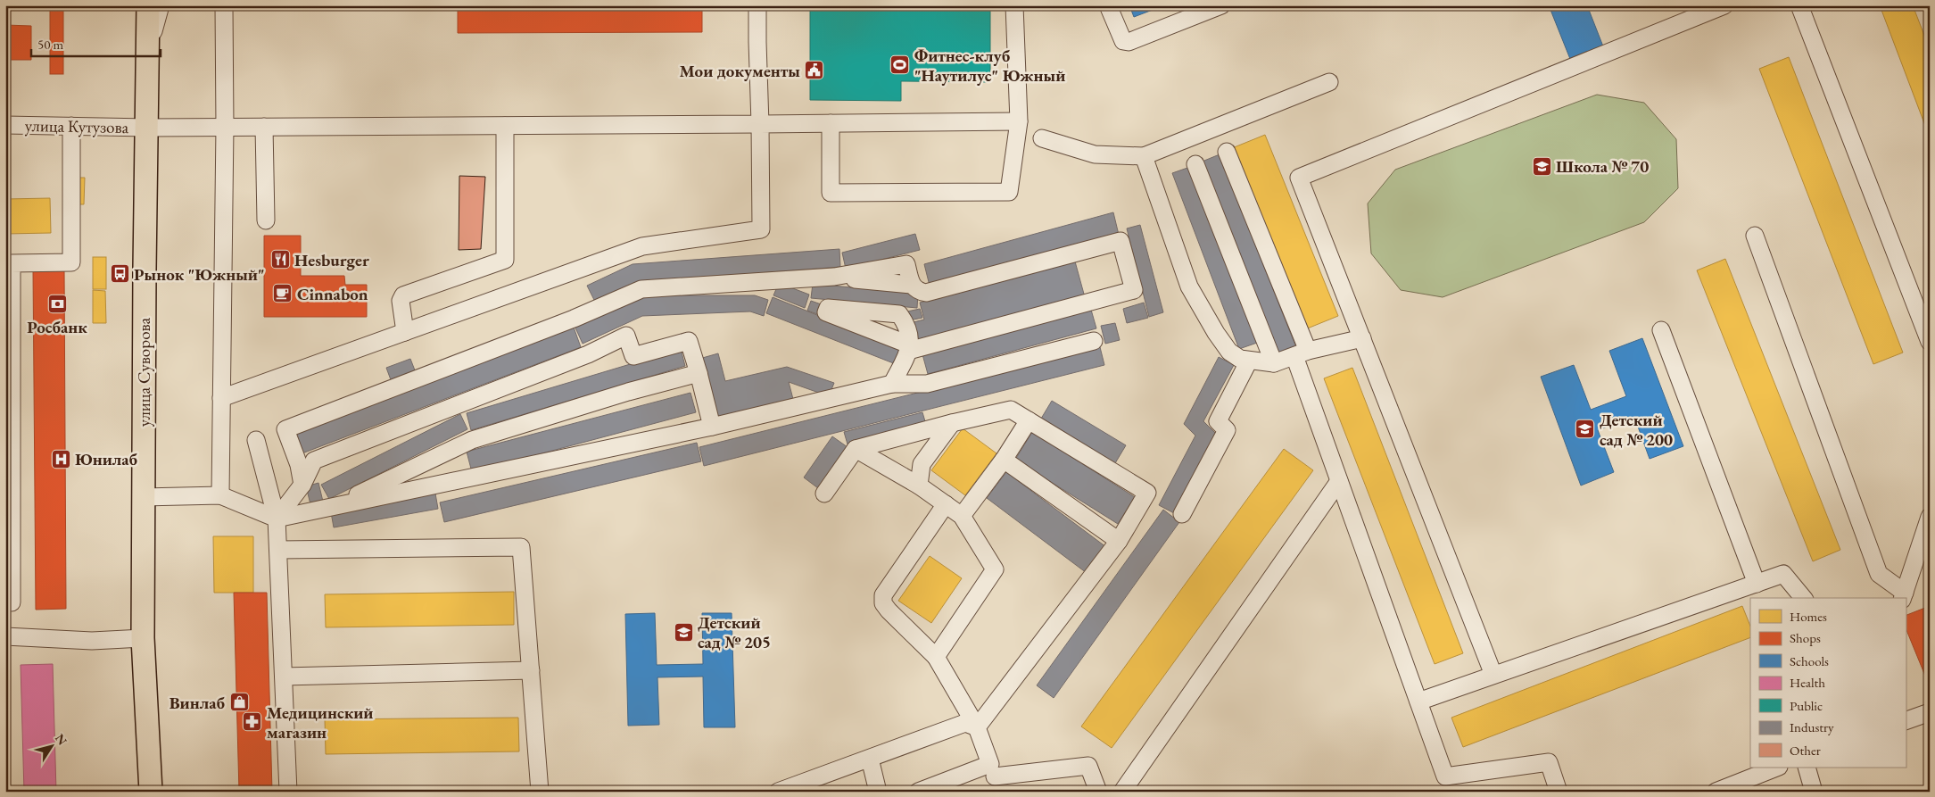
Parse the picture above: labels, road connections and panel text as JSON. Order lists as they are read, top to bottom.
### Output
{
  "streets": {
    "main road": ["улица Суворова"],
    "street": ["улица Кутузова"]
  },
  "crossings": [
    ["улица Кутузова", "улица Суворова"]
  ],
  "places": {
    "sports": ["Фитнес-клуб \"Наутилус\" Южный"],
    "public building": ["Мои документы"],
    "school or university": ["Школа № 70", "Детский сад № 200", "Детский сад № 205"],
    "restaurant": ["Hesburger"],
    "bus stop": ["Рынок \"Южный\""],
    "cafe": ["Cinnabon"],
    "bank": ["Росбанк"],
    "hospital": ["Юнилаб"],
    "shop": ["Винлаб"],
    "pharmacy": ["Медицинский магазин"]
  },
  "legend": [
    "Homes",
    "Shops",
    "Schools",
    "Health",
    "Public",
    "Industry",
    "Other"
  ],
  "scale_bar": "50 m",
  "north": "top right"
}
